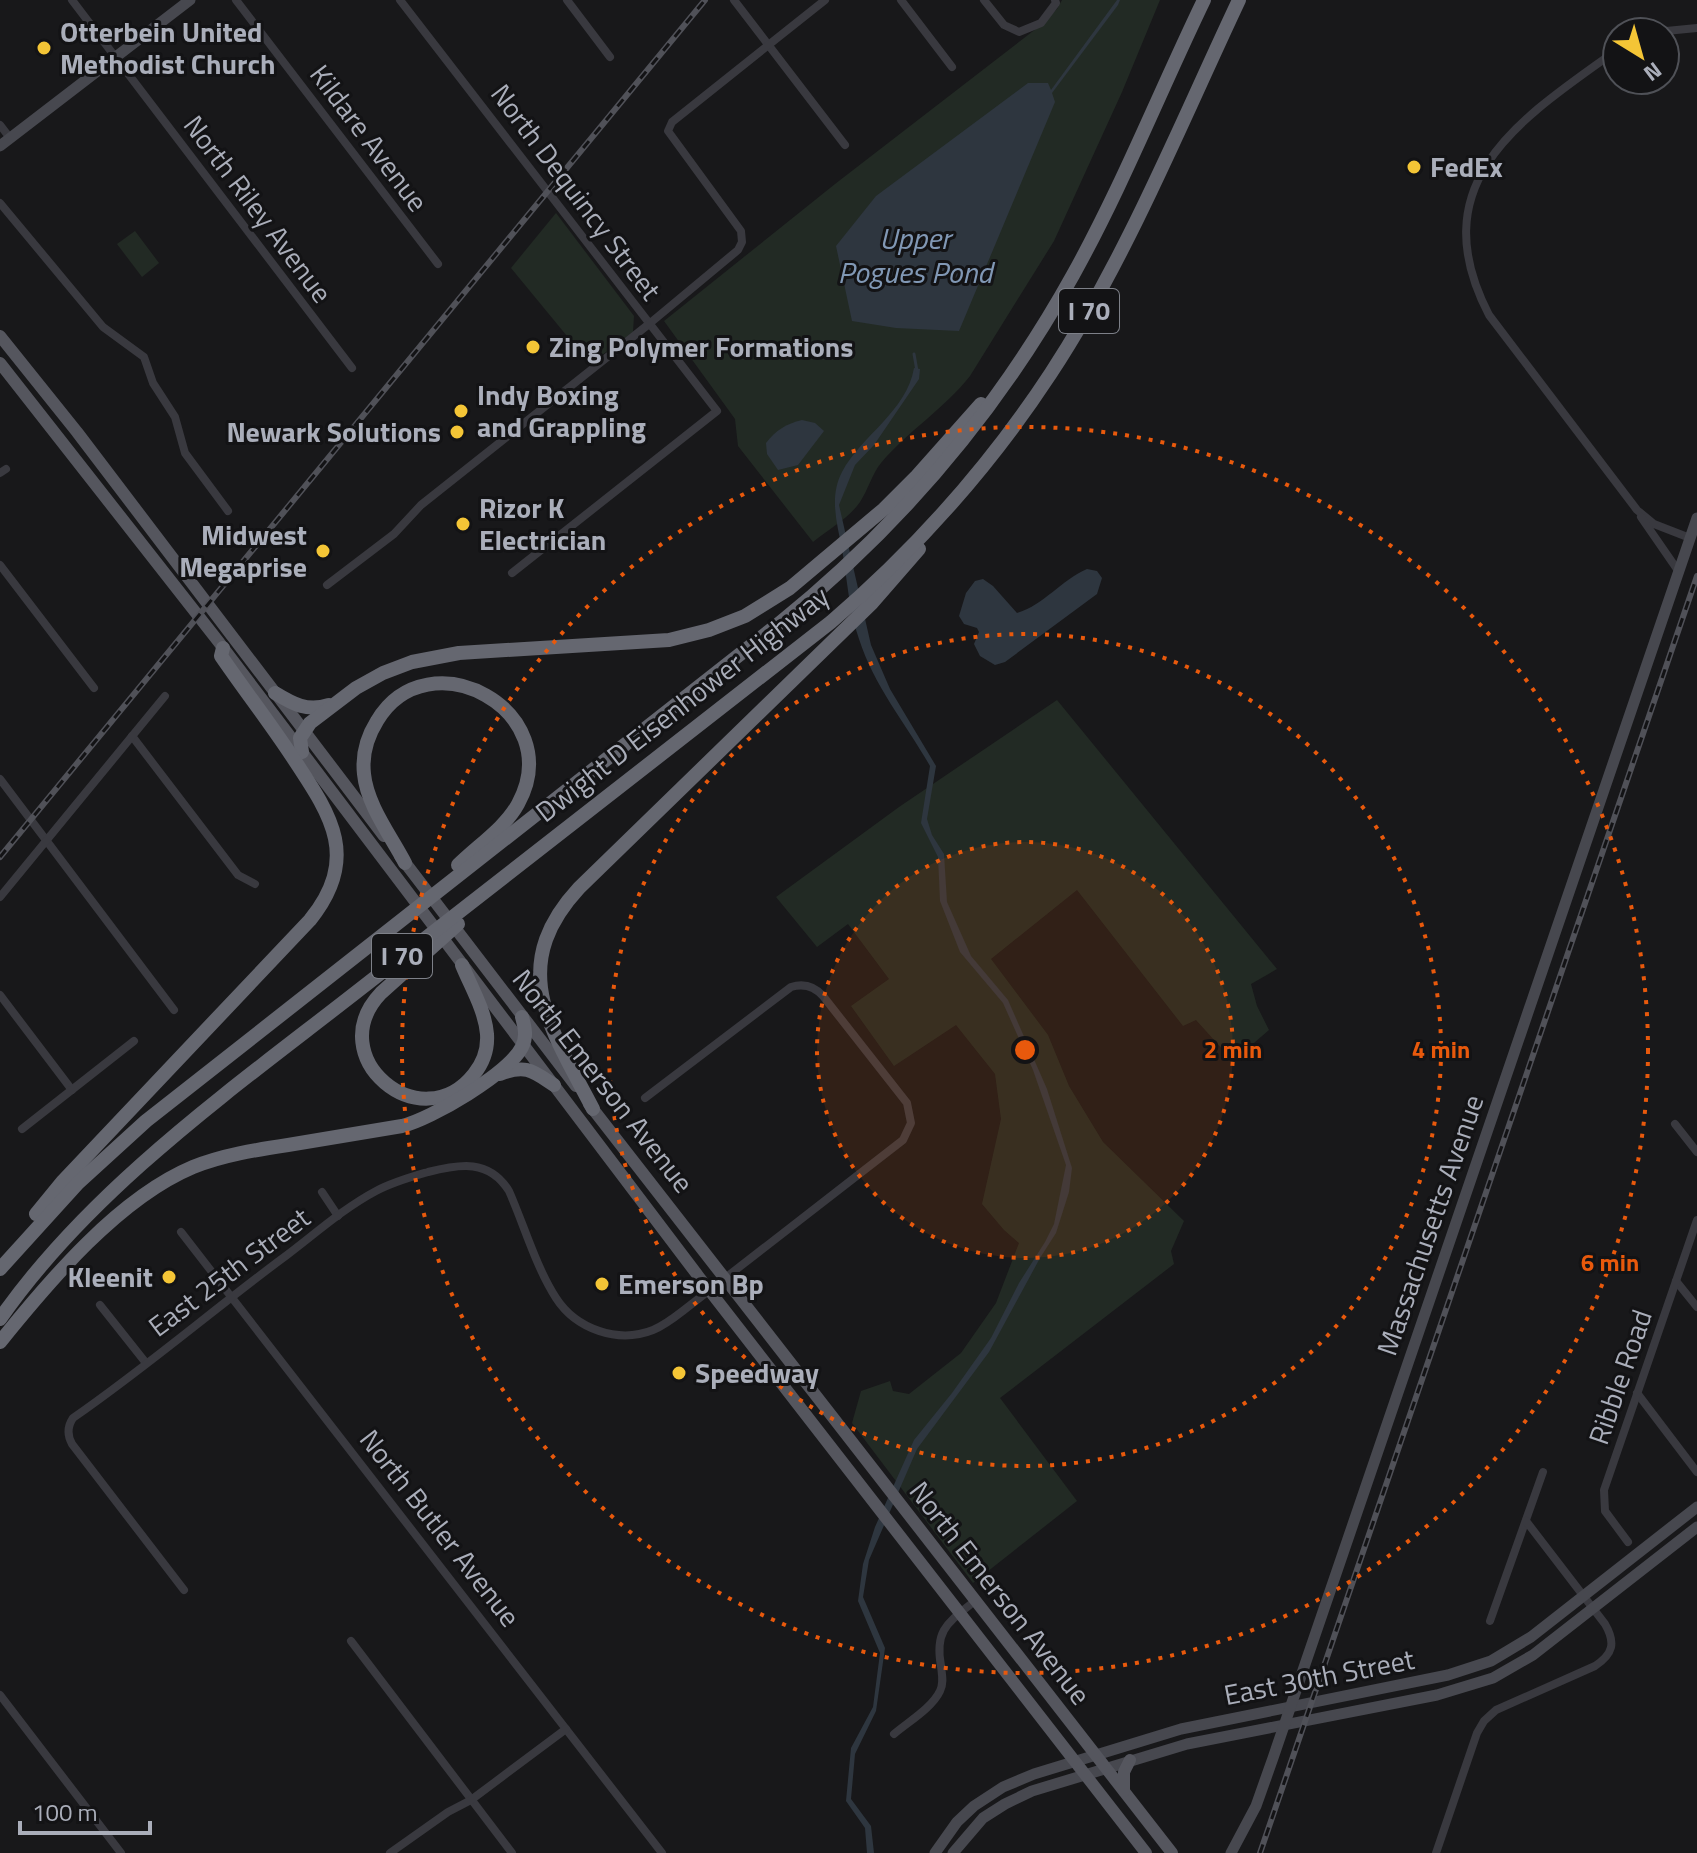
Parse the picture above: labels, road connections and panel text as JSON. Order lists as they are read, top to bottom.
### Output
{
  "streets": {
    "highway": ["I 70", "Dwight D Eisenhower Highway"],
    "main road": ["North Emerson Avenue", "Massachusetts Avenue", "East 30th Street"],
    "street": [
      "Kildare Avenue",
      "North Dequincy Street",
      "North Riley Avenue",
      "East 25th Street",
      "Ribble Road",
      "North Butler Avenue"
    ]
  },
  "crossings": [
    ["I 70", "Dwight D Eisenhower Highway"],
    ["North Emerson Avenue", "East 25th Street"],
    ["North Emerson Avenue", "East 30th Street"],
    ["East 25th Street", "North Butler Avenue"]
  ],
  "water": ["Upper Pogues Pond"],
  "places": [
    "Otterbein United Methodist Church",
    "FedEx",
    "Zing Polymer Formations",
    "Indy Boxing and Grappling",
    "Newark Solutions",
    "Rizor K Electrician",
    "Midwest Megaprise",
    "Kleenit",
    "Emerson Bp",
    "Speedway"
  ],
  "scale_bar": "100 m",
  "north": "bottom right",
  "rings": ["2 min", "4 min", "6 min"]
}
